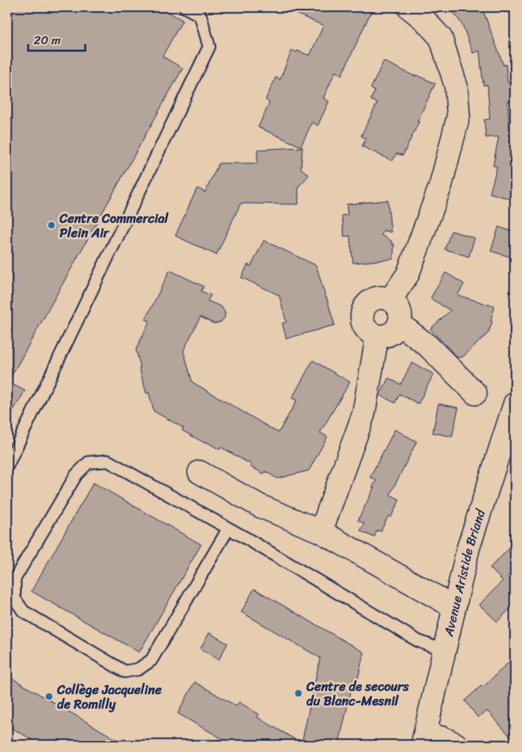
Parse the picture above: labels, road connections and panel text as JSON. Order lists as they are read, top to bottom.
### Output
{
  "streets": {
    "street": ["Avenue Aristide Briand"]
  },
  "places": ["Centre Commercial Plein Air", "Centre de secours du Blanc-Mesnil", "Collège Jacqueline de Romilly"],
  "scale_bar": "20 m"
}
